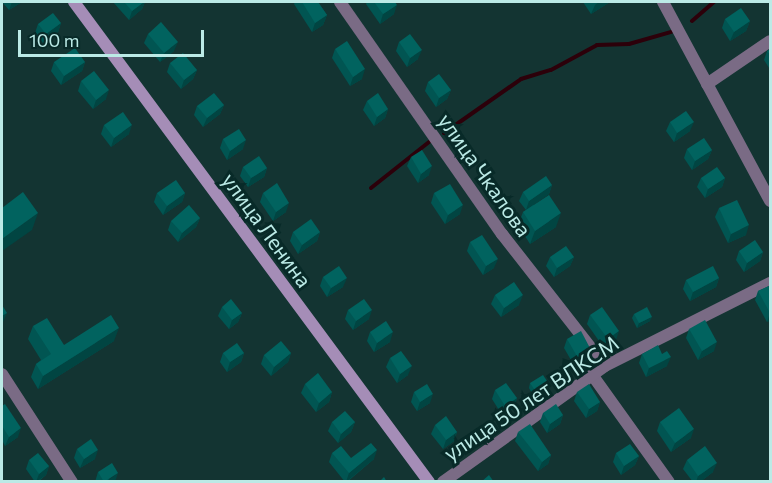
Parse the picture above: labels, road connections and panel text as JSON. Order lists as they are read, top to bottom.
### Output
{
  "streets": {
    "main road": ["улица Ленина"],
    "street": ["улица Чкалова", "улица 50 лет ВЛКСМ"]
  },
  "crossings": [
    ["улица Чкалова", "улица 50 лет ВЛКСМ"]
  ],
  "scale_bar": "100 m"
}
